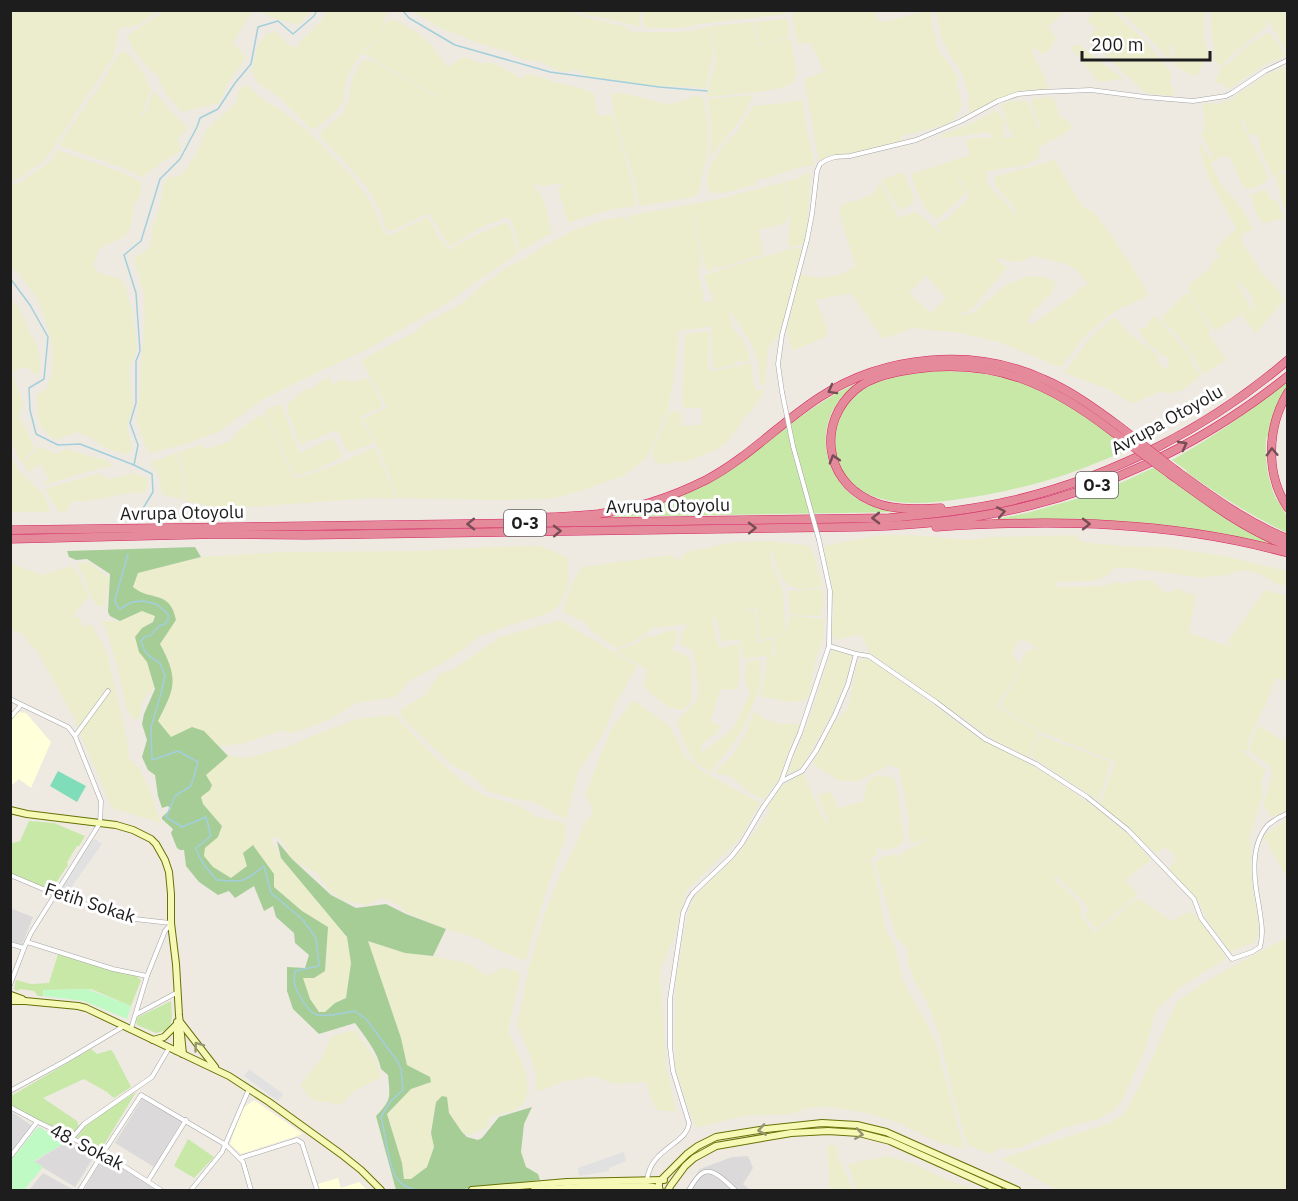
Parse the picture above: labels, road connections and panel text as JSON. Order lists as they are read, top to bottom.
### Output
{
  "streets": {
    "highway": ["Avrupa Otoyolu", "O-3"],
    "street": ["Fetih Sokak", "48. Sokak"]
  },
  "scale_bar": "200 m"
}
